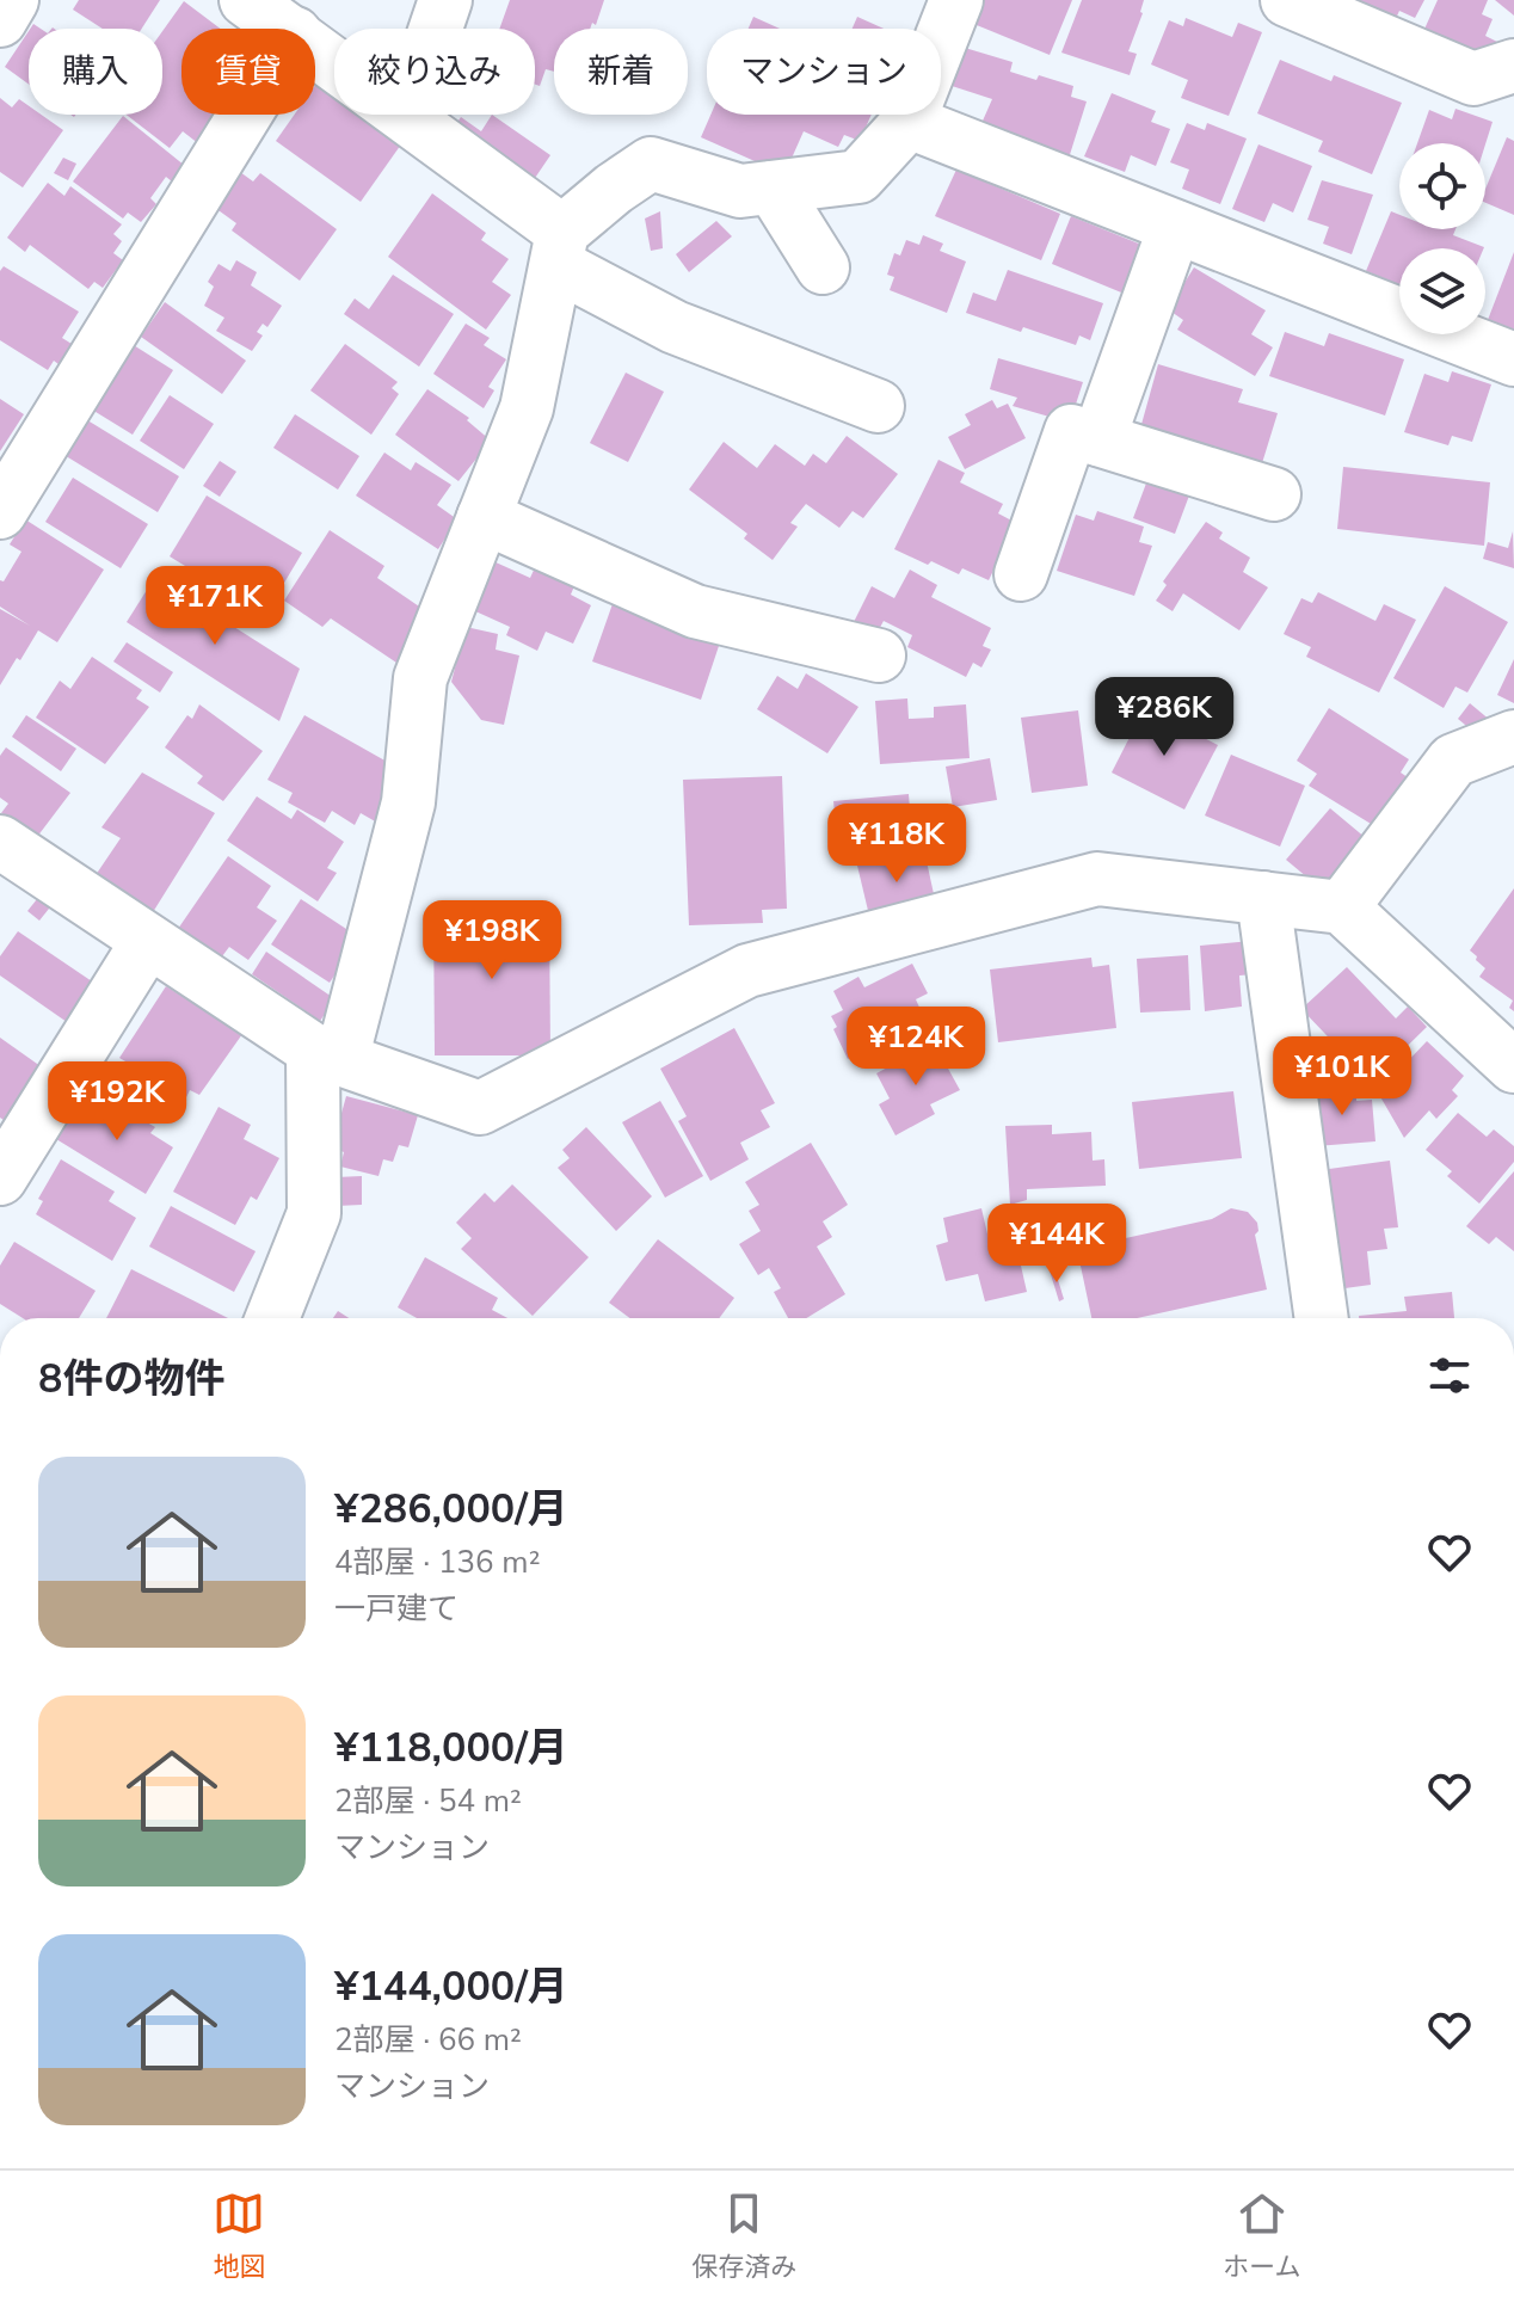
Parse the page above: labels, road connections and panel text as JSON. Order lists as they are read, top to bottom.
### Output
{
  "page": {
    "chip": [
      "購入",
      "賃貸",
      "絞り込み",
      "新着",
      "マンション"
    ],
    "price": [
      "¥171K",
      "¥286K",
      "¥118K",
      "¥198K",
      "¥124K",
      "¥101K",
      "¥192K",
      "¥144K"
    ],
    "heading": "8件の物件",
    "list": [
      {
        "name": "¥286,000/月",
        "note": "4部屋 · 136 m² · 一戸建て"
      },
      {
        "name": "¥118,000/月",
        "note": "2部屋 · 54 m² · マンション"
      },
      {
        "name": "¥144,000/月",
        "note": "2部屋 · 66 m² · マンション"
      }
    ],
    "tabs": ["地図", "保存済み", "ホーム"]
  }
}
